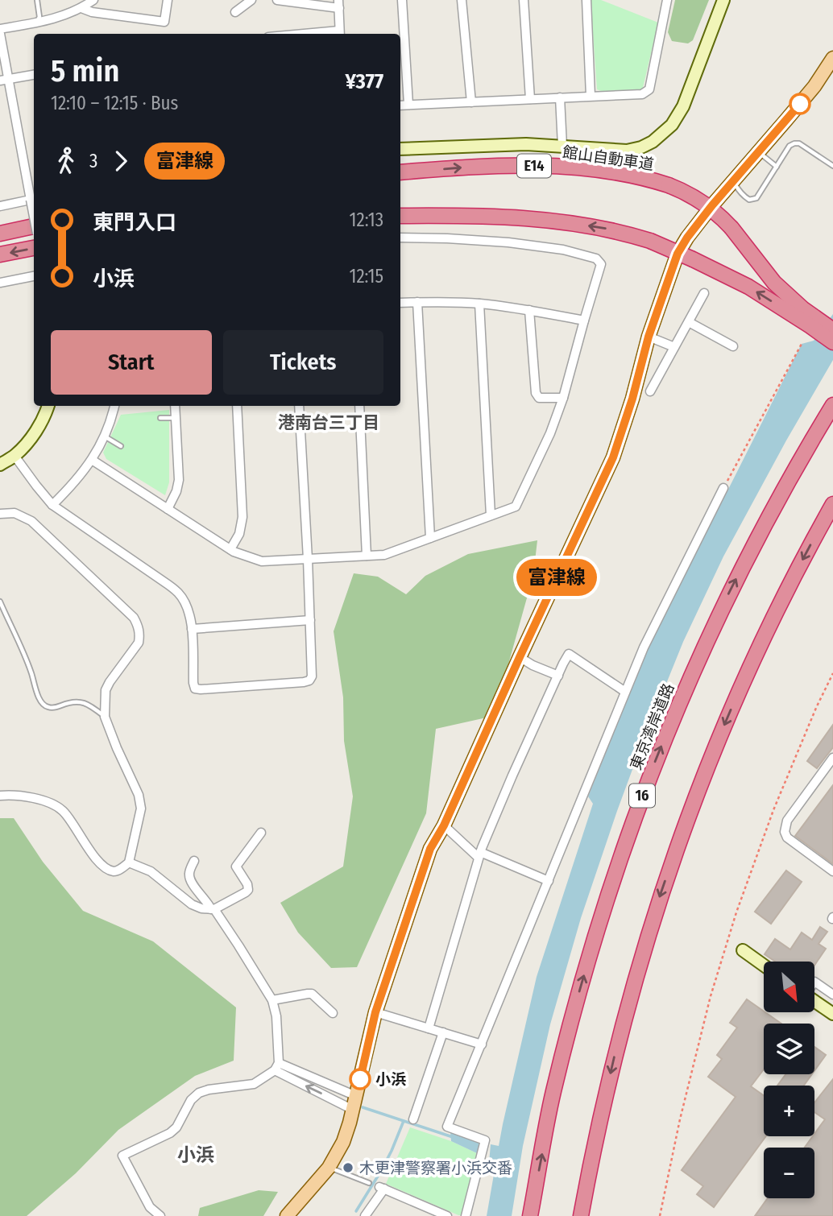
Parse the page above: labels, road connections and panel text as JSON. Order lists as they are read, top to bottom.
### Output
{
  "streets": {
    "highway": [
      "館山自動車道",
      "E14",
      "東京湾岸道路",
      "16"
    ]
  },
  "districts": ["港南台三丁目", "小浜"],
  "places": ["小浜", "木更津警察署小浜交番"],
  "lines": ["bus line 富津線"],
  "north": "bottom right",
  "page": {
    "on_map": "富津線",
    "heading": ["5 min", "12:10 – 12:15 · Bus", "¥377"],
    "legs": ["3", "富津線"],
    "list": [
      {
        "name": "東門入口",
        "value": "12:13"
      },
      {
        "name": "小浜",
        "value": "12:15"
      }
    ],
    "buttons": ["Start", "Tickets"],
    "map_buttons": ["+", "−"]
  }
}
